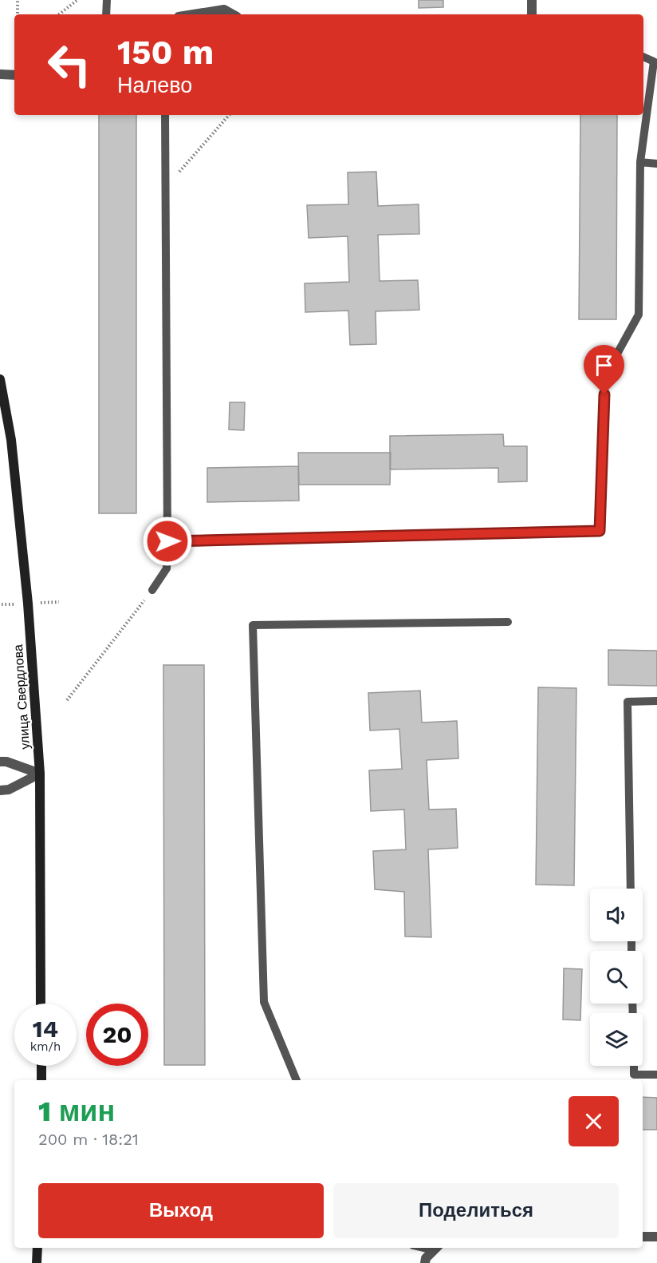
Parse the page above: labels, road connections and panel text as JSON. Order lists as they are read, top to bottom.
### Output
{
  "streets": {
    "main road": ["улица Свердлова"]
  },
  "page": {
    "turn": ["150 m", "Налево"],
    "speed": "14 km/h",
    "limit": "20",
    "heading": ["1 мин", "200 m · 18:21"],
    "buttons": ["Выход", "Поделиться"]
  }
}
